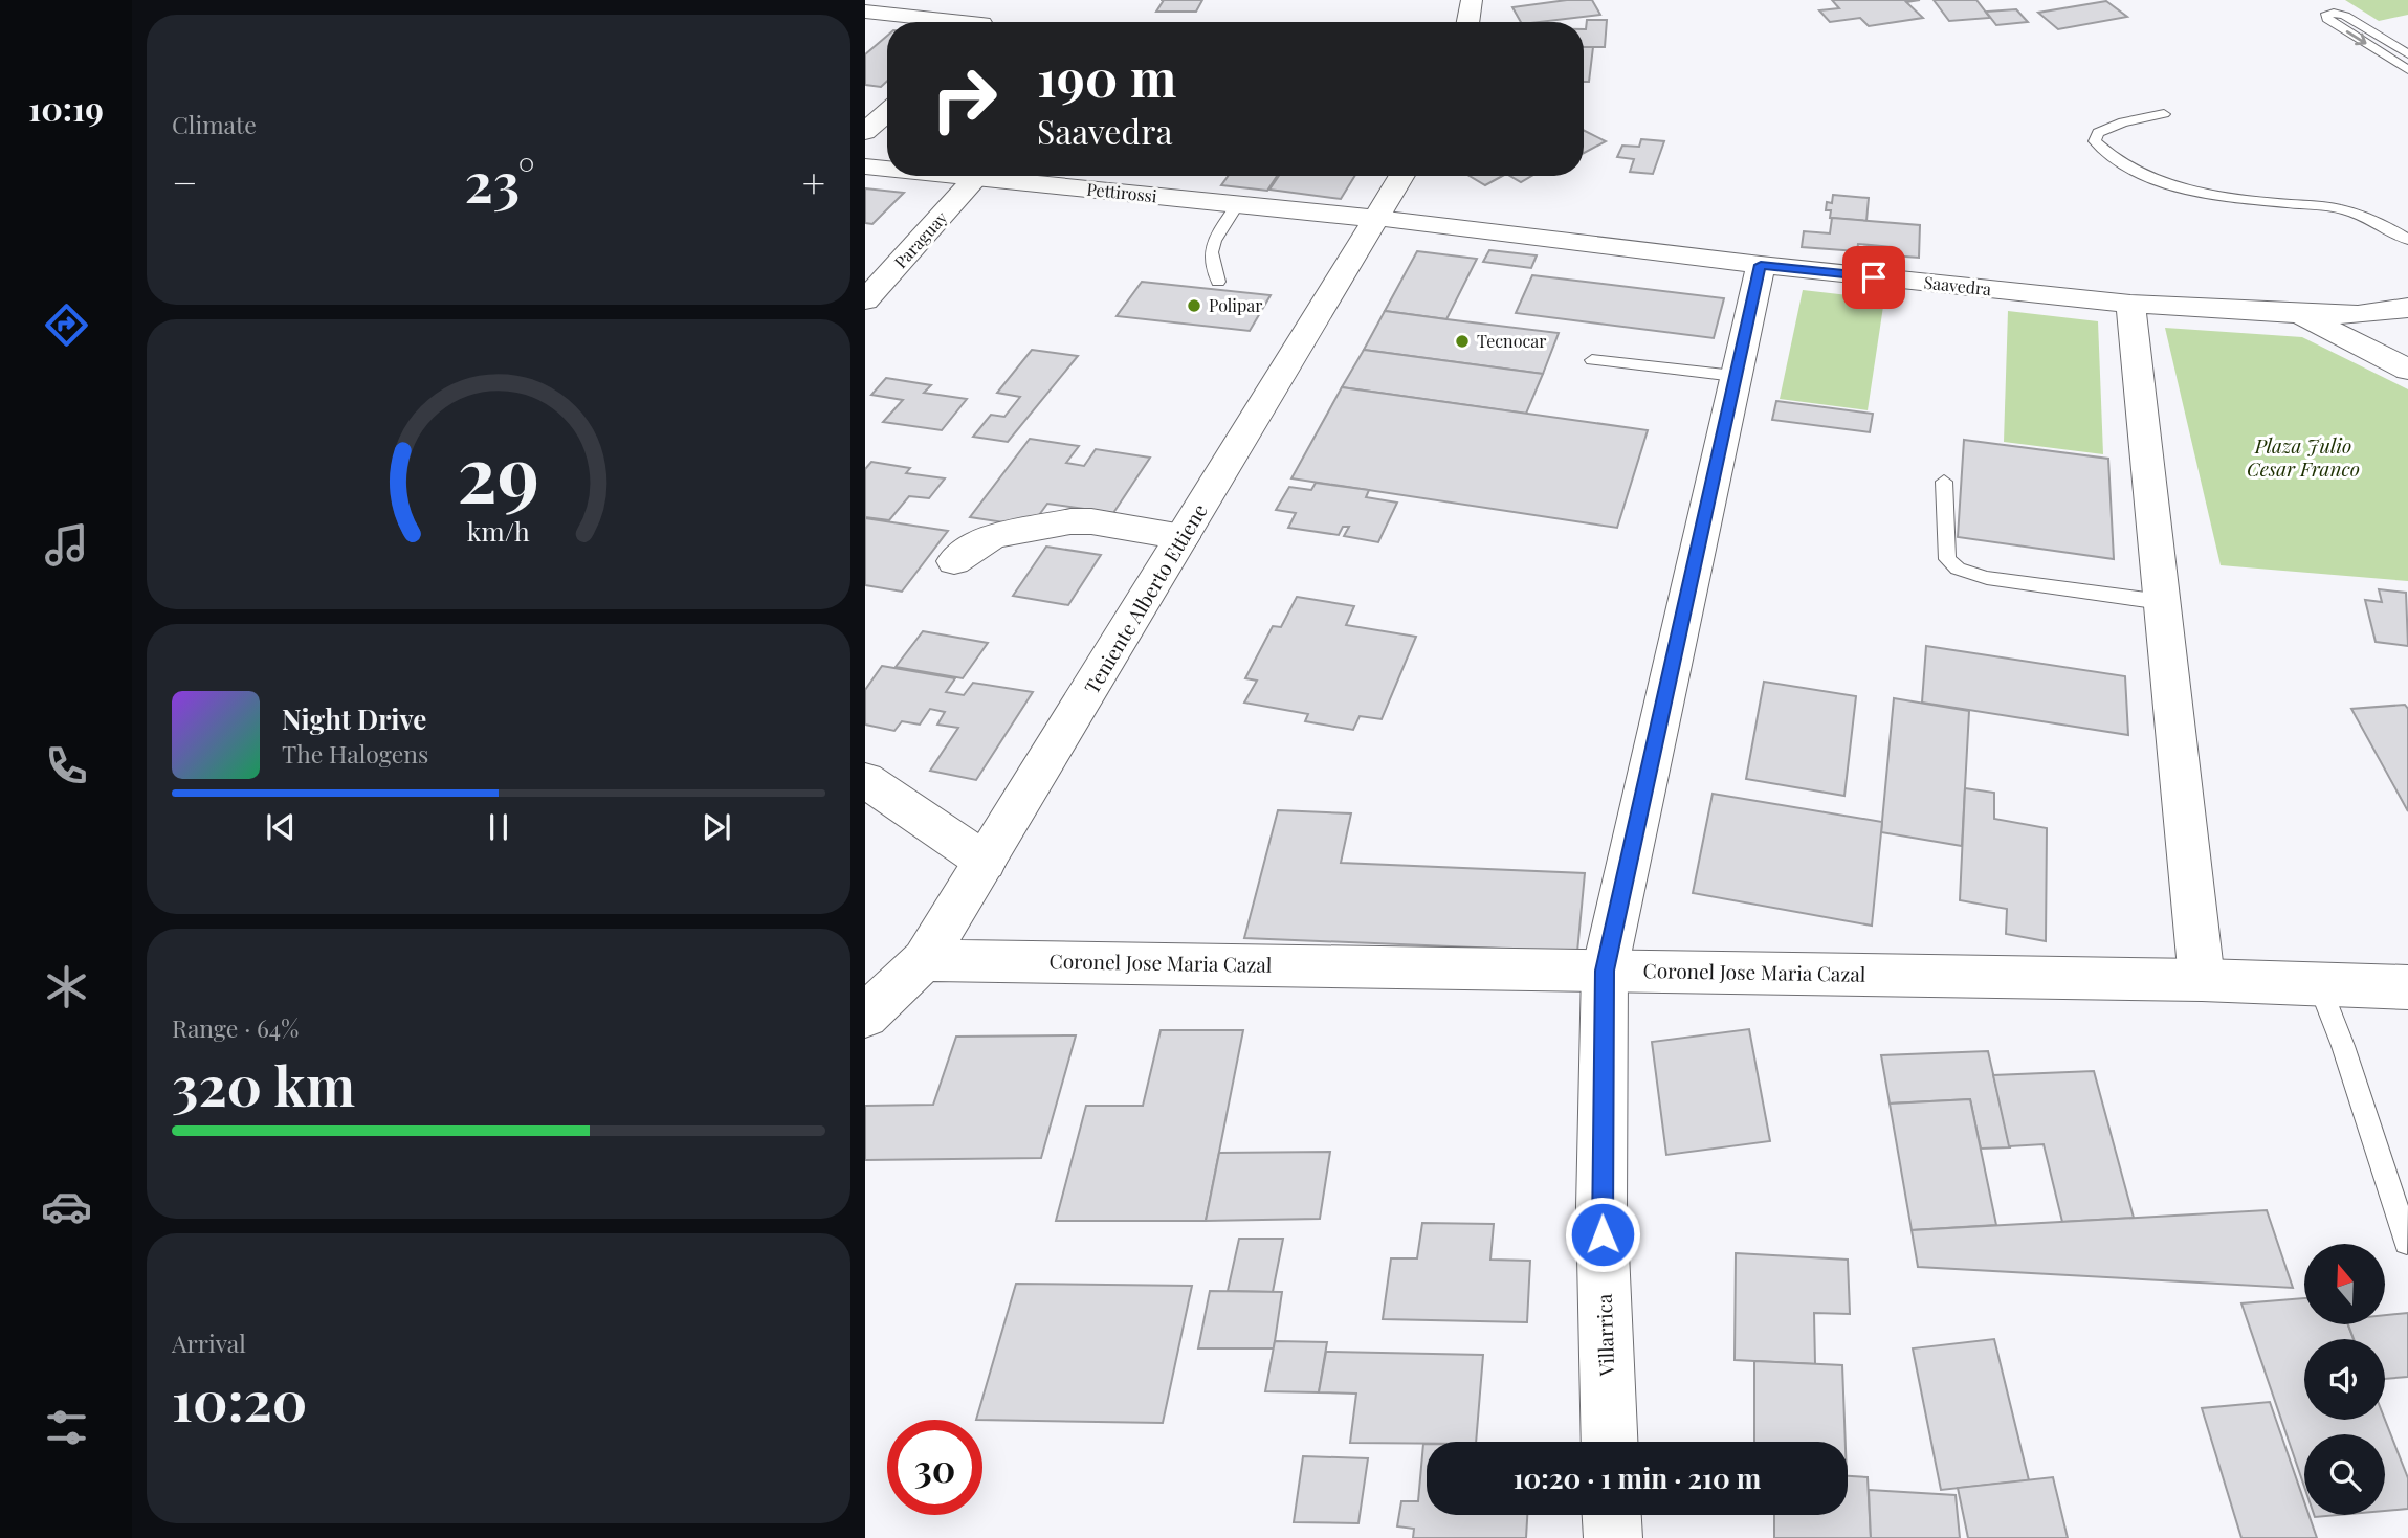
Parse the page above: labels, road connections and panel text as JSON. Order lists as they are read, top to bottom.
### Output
{
  "streets": {
    "street": [
      "Pettirossi",
      "Paraguay",
      "Saavedra",
      "Teniente Alberto Ettiene",
      "Coronel Jose Maria Cazal",
      "Villarrica"
    ]
  },
  "crossings": [
    ["Pettirossi", "Paraguay"],
    ["Pettirossi", "Saavedra"],
    ["Pettirossi", "Teniente Alberto Ettiene"],
    ["Saavedra", "Teniente Alberto Ettiene"],
    ["Saavedra", "Villarrica"],
    ["Teniente Alberto Ettiene", "Coronel Jose Maria Cazal"],
    ["Coronel Jose Maria Cazal", "Villarrica"]
  ],
  "parks": ["Plaza Julio Cesar Franco"],
  "places": ["Polipar", "Tecnocar"],
  "north": "top",
  "page": {
    "tabs": "10:19",
    "tile": [
      "Climate",
      ["Range · 64%", "320 km"],
      ["Arrival", "10:20"]
    ],
    "turn": ["190 m", "Saavedra"],
    "heat": ["−", "23°", "+"],
    "song": ["Night Drive", "The Halogens"],
    "limit": "30",
    "trip": "10:20 · 1 min · 210 m",
    "gauge": ["29", "km/h"]
  }
}
